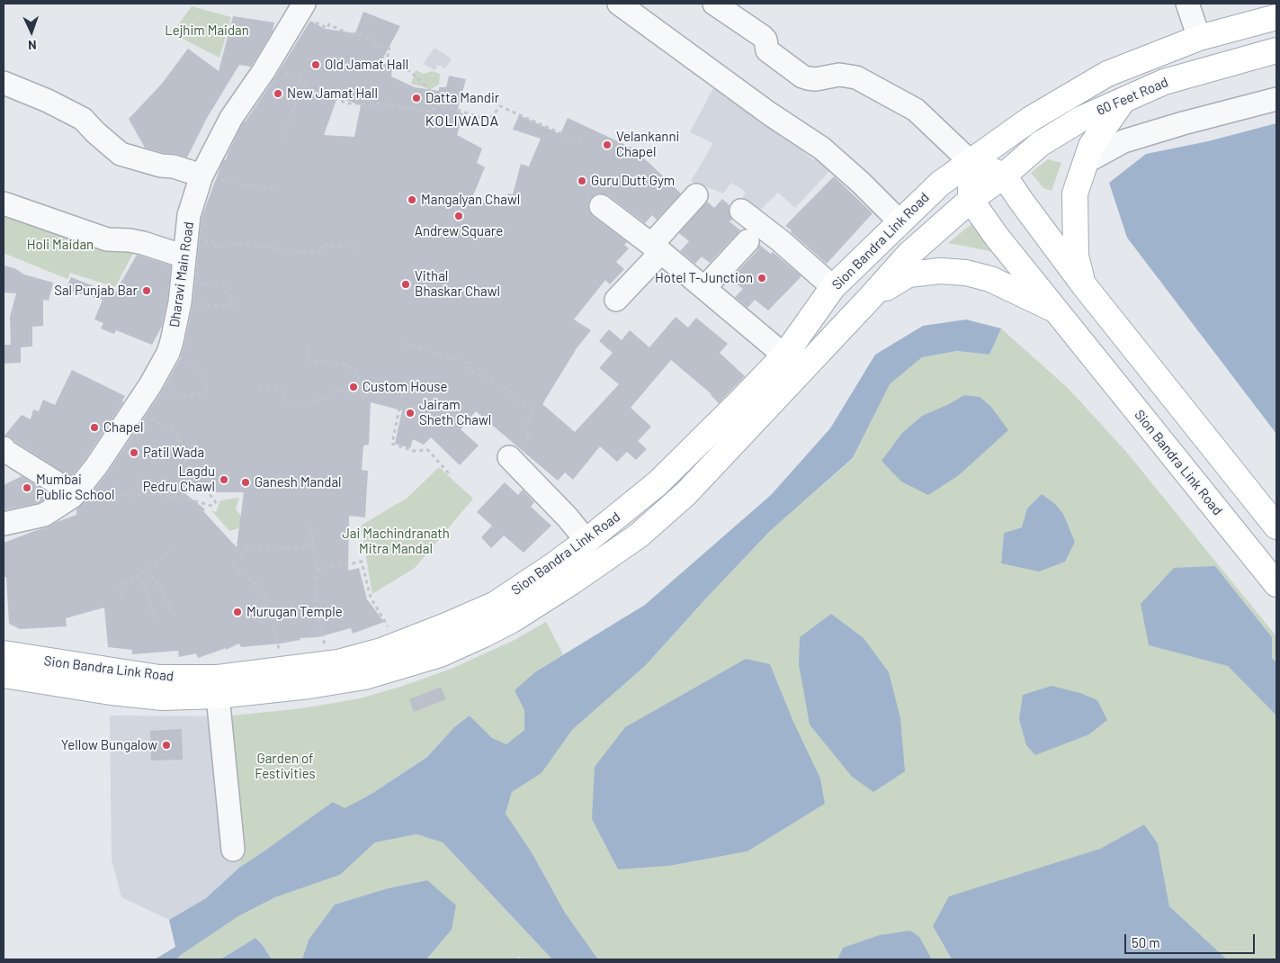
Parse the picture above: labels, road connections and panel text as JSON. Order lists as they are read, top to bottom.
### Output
{
  "streets": {
    "main road": ["60 Feet Road", "Sion Bandra Link Road"],
    "street": ["Dharavi Main Road"]
  },
  "crossings": [
    ["60 Feet Road", "Sion Bandra Link Road"]
  ],
  "districts": ["KOLIWADA"],
  "parks": [
    "Lejhim Maidan",
    "Holi Maidan",
    "Jai Machindranath Mitra Mandal",
    "Garden of Festivities"
  ],
  "places": [
    "Old Jamat Hall",
    "New Jamat Hall",
    "Datta Mandir",
    "Velankanni Chapel",
    "Guru Dutt Gym",
    "Mangalyan Chawl",
    "Andrew Square",
    "Hotel T-Junction",
    "Vithal Bhaskar Chawl",
    "Sal Punjab Bar",
    "Custom House",
    "Jairam Sheth Chawl",
    "Chapel",
    "Patil Wada",
    "Lagdu Pedru Chawl",
    "Ganesh Mandal",
    "Mumbai Public School",
    "Murugan Temple",
    "Yellow Bungalow"
  ],
  "scale_bar": "50 m",
  "north": "bottom"
}
